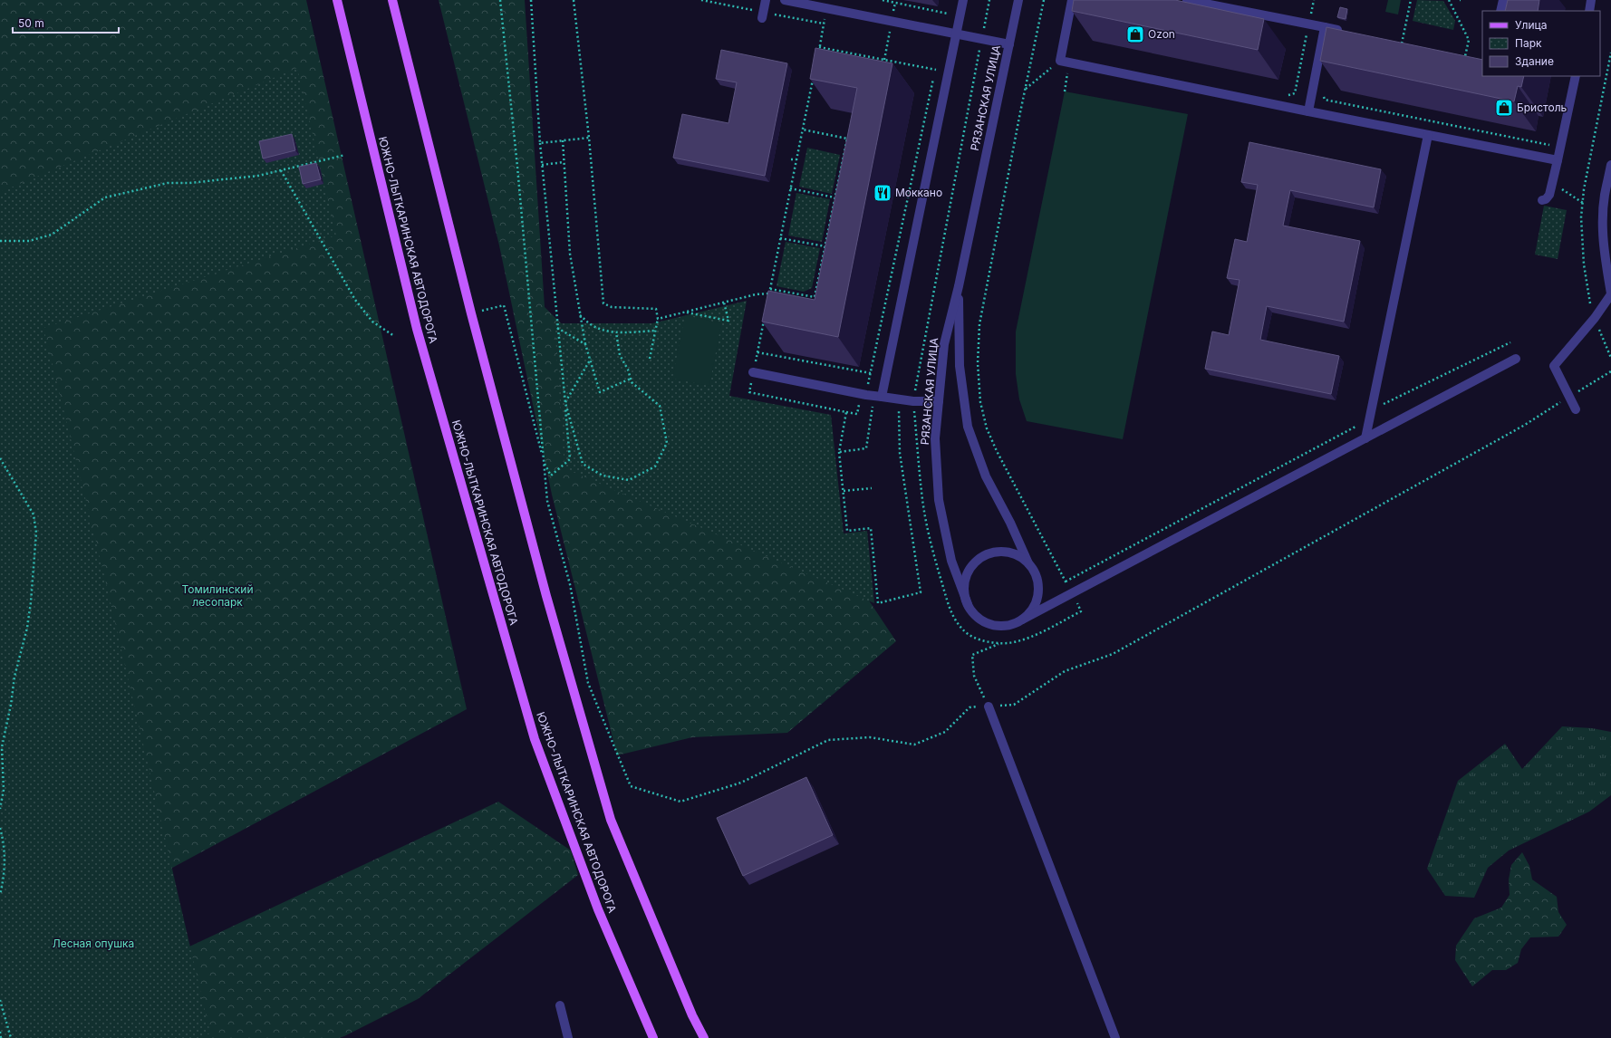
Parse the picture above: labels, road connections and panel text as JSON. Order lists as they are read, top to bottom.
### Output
{
  "streets": {
    "main road": ["ЮЖНО-ЛЫТКАРИНСКАЯ АВТОДОРОГА"],
    "street": ["РЯЗАНСКАЯ УЛИЦА"]
  },
  "parks": ["Томилинский лесопарк", "Лесная опушка"],
  "places": {
    "shop": ["Ozon", "Бристоль"],
    "restaurant": ["Моккано"]
  },
  "legend": ["Улица", "Парк", "Здание"],
  "scale_bar": "50 m"
}
